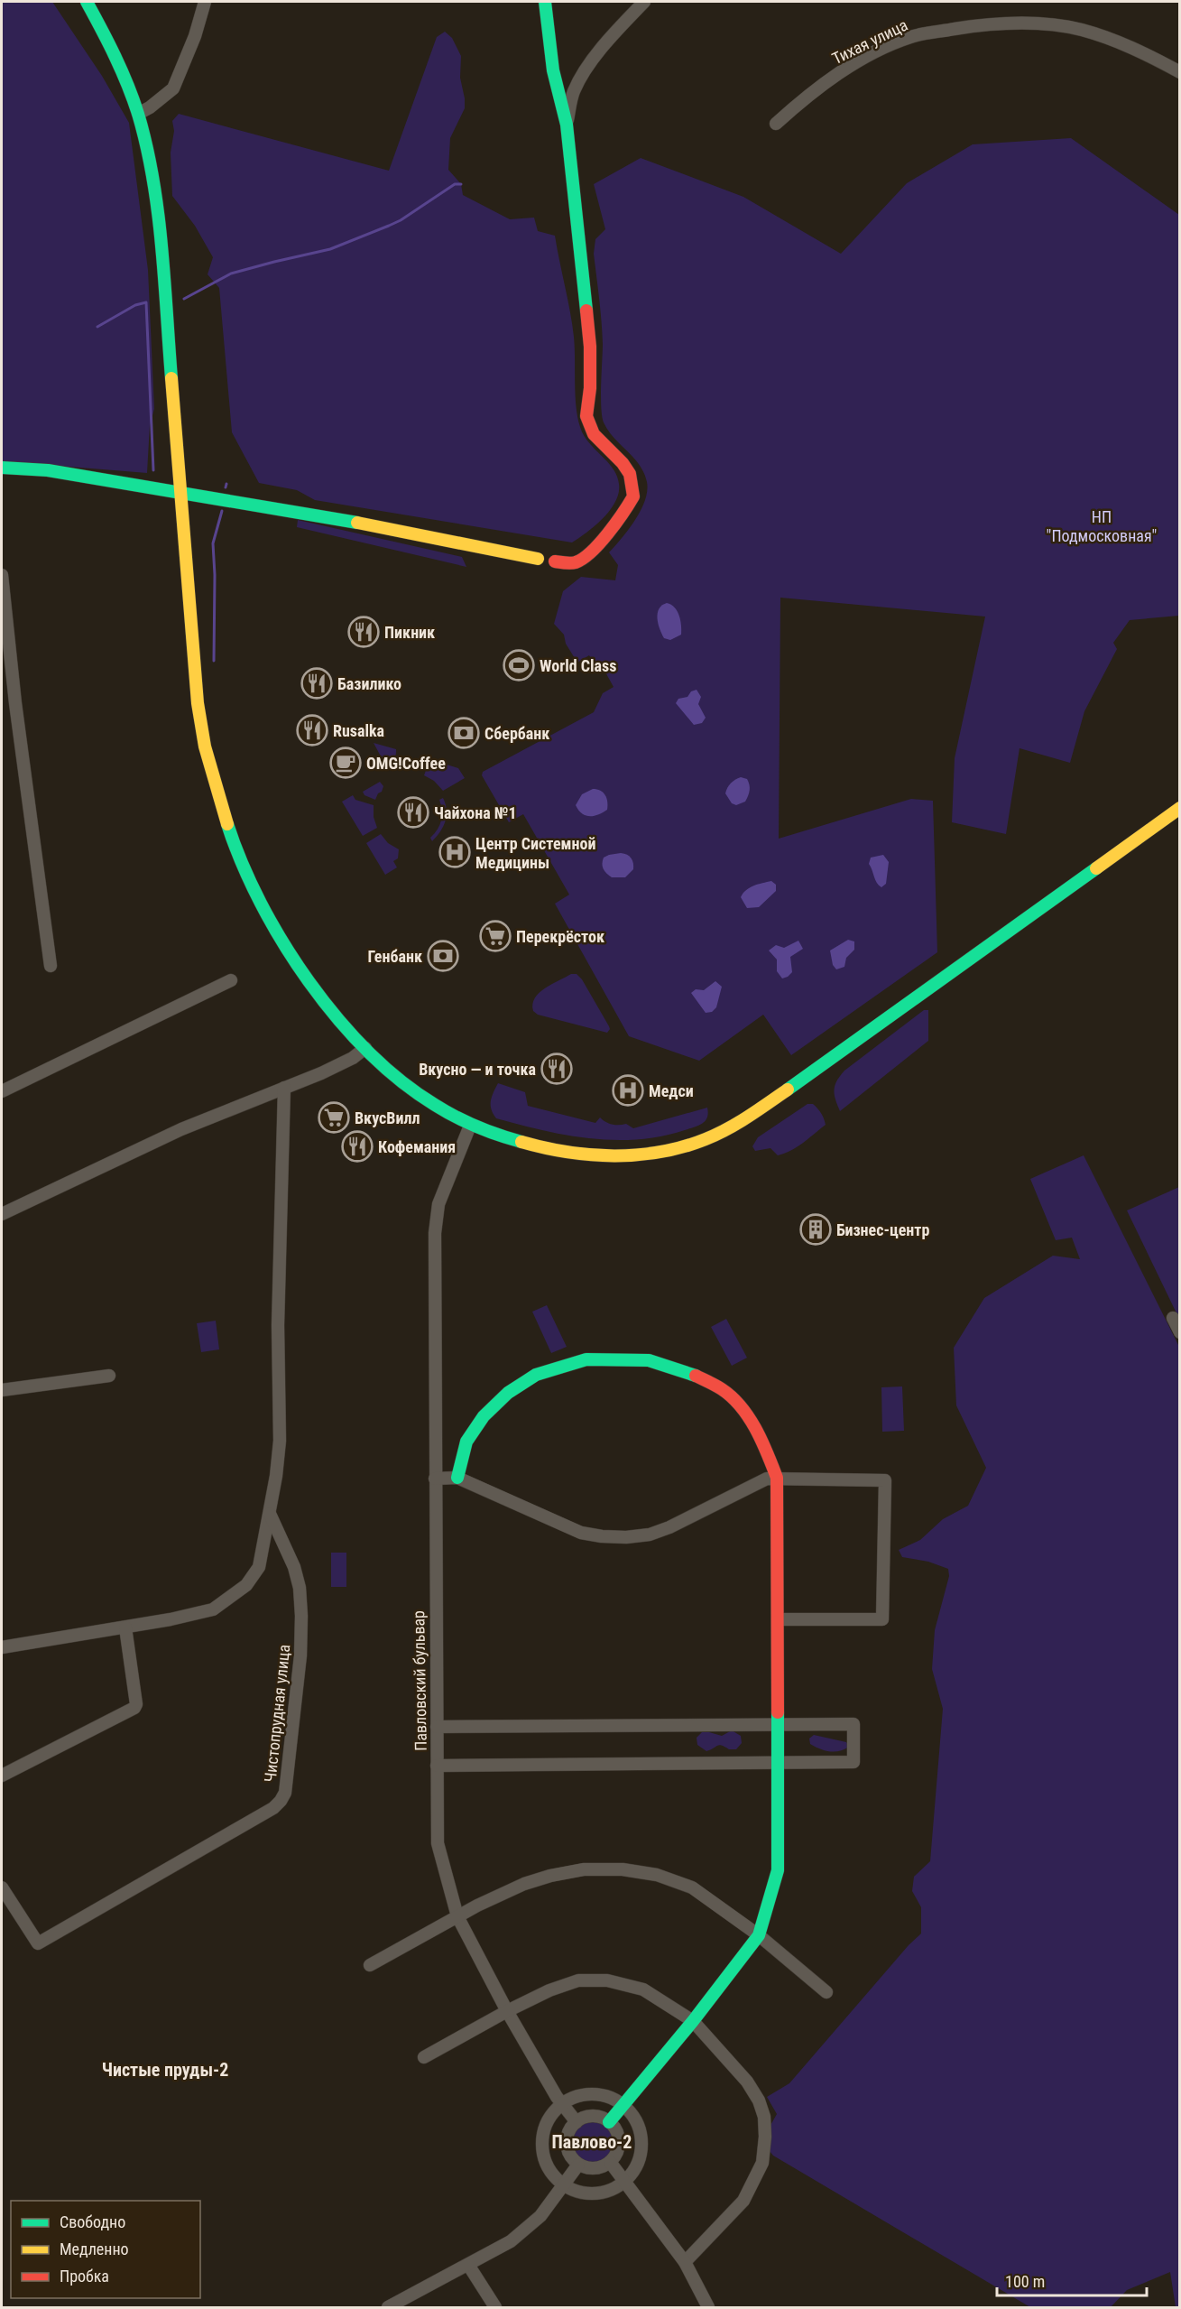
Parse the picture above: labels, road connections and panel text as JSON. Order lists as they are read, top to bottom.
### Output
{
  "streets": {
    "street": ["Тихая улица", "Павловский бульвар", "Чистопрудная улица"]
  },
  "districts": ["Чистые пруды-2", "Павлово-2"],
  "parks": ["НП \"Подмосковная\""],
  "places": {
    "restaurant": [
      "Пикник",
      "Базилико",
      "Rusalka",
      "Чайхона №1",
      "Вкусно — и точка",
      "Кофемания"
    ],
    "sports": ["World Class"],
    "bank": ["Сбербанк", "Генбанк"],
    "cafe": ["OMG!Coffee"],
    "hospital": ["Центр Системной Медицины", "Медси"],
    "supermarket": ["Перекрёсток", "ВкусВилл"],
    "building": ["Бизнес-центр"]
  },
  "legend": ["Свободно", "Медленно", "Пробка"],
  "scale_bar": "100 m"
}
